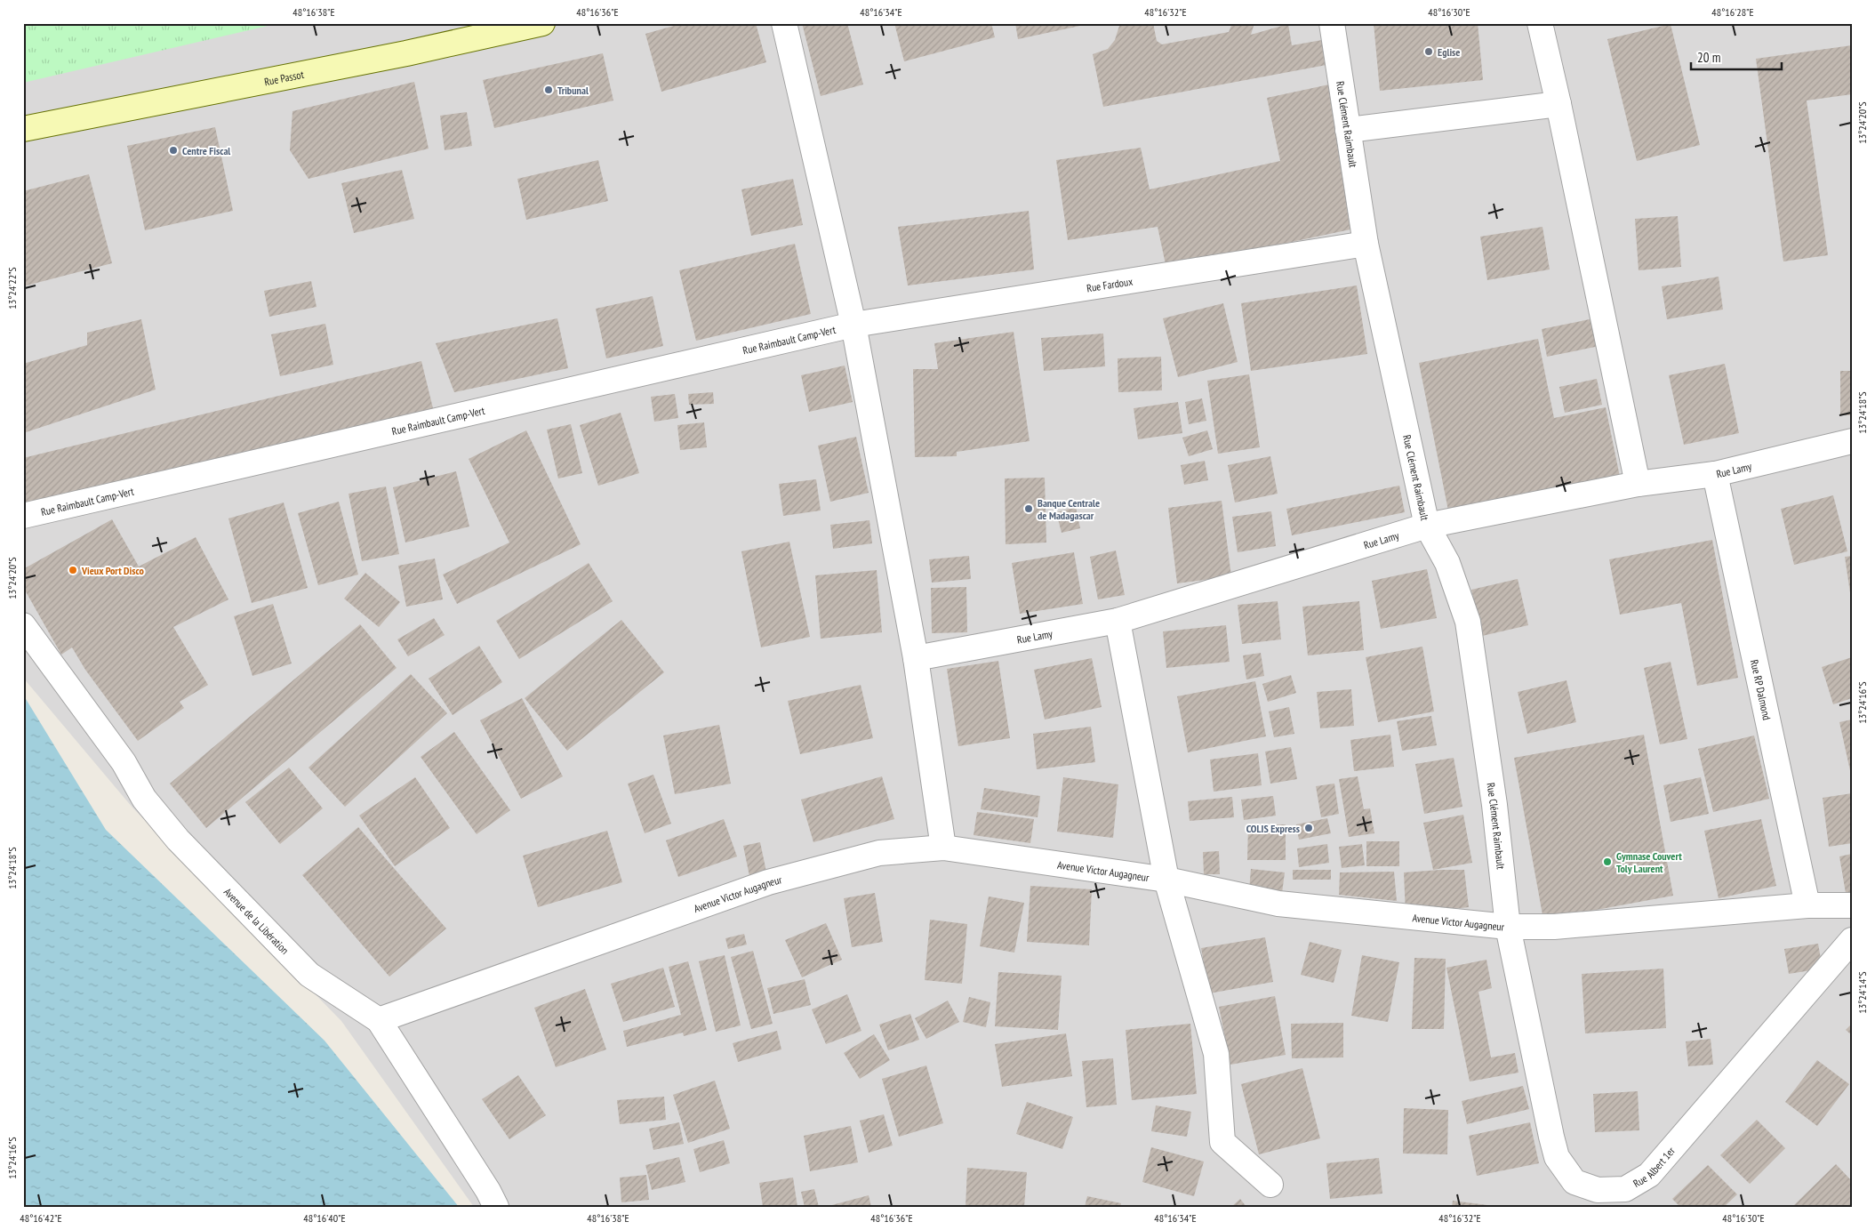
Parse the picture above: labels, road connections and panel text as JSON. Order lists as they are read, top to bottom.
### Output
{
  "streets": {
    "main road": ["Rue Passot"],
    "street": [
      "Rue Clément Raimbault",
      "Rue Fardoux",
      "Rue Raimbault Camp-Vert",
      "Rue Lamy",
      "Rue RP Dalmond",
      "Avenue Victor Augagneur",
      "Avenue de la Libération",
      "Rue Albert 1er"
    ]
  },
  "crossings": [
    ["Rue Clément Raimbault", "Rue Fardoux"],
    ["Rue Clément Raimbault", "Rue Lamy"],
    ["Rue Clément Raimbault", "Avenue Victor Augagneur"],
    ["Rue Clément Raimbault", "Rue Albert 1er"],
    ["Rue Fardoux", "Rue Raimbault Camp-Vert"],
    ["Rue Lamy", "Rue RP Dalmond"],
    ["Rue RP Dalmond", "Avenue Victor Augagneur"],
    ["Avenue Victor Augagneur", "Avenue de la Libération"],
    ["Avenue Victor Augagneur", "Rue Albert 1er"]
  ],
  "places": [
    "Eglise",
    "Tribunal",
    "Centre Fiscal",
    "Banque Centrale de Madagascar",
    "Vieux Port Disco",
    "COLIS Express",
    "Gymnase Couvert Toly Laurent"
  ],
  "scale_bar": "20 m",
  "coordinates": [
    "48°16'38\"E",
    "48°16'36\"E",
    "48°16'34\"E",
    "48°16'32\"E",
    "48°16'30\"E",
    "48°16'28\"E",
    "13°24'20\"S",
    "13°24'22\"S",
    "13°24'18\"S",
    "13°24'16\"S",
    "13°24'14\"S",
    "48°16'42\"E",
    "48°16'40\"E"
  ]
}
